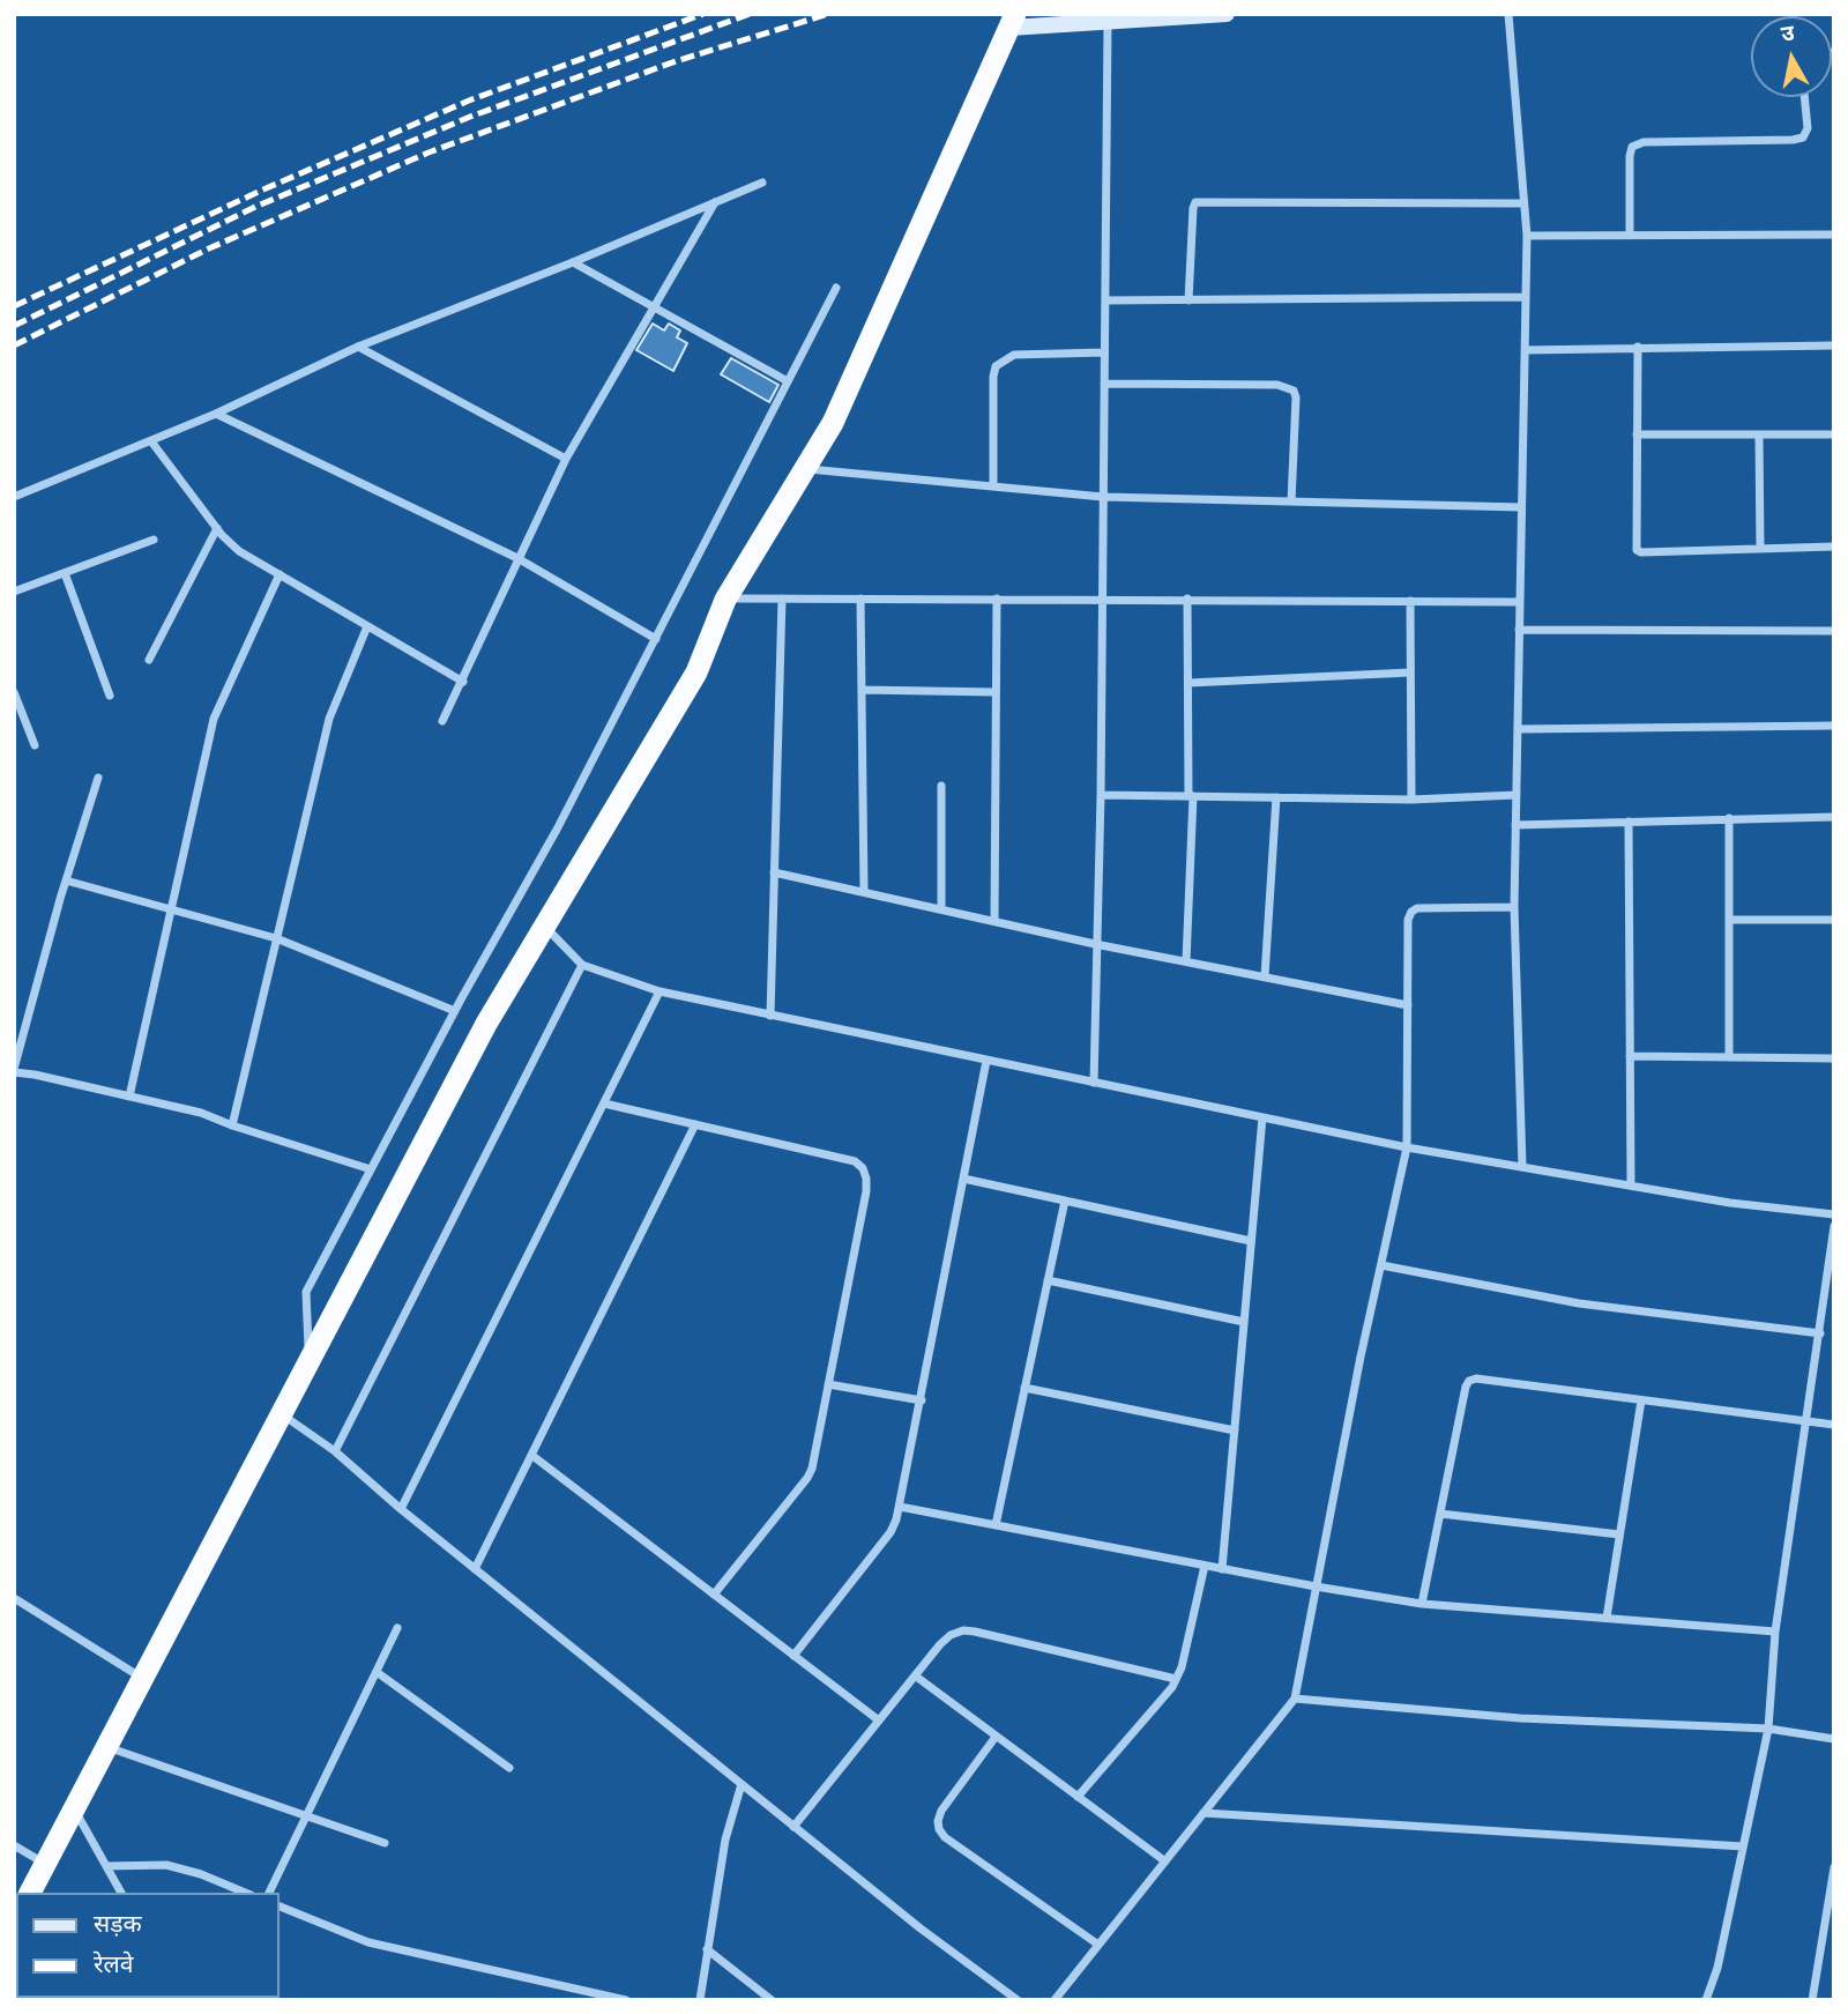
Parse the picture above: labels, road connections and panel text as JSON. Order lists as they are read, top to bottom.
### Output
{
  "legend": ["सड़क", "रेलवे"],
  "north": "top"
}
